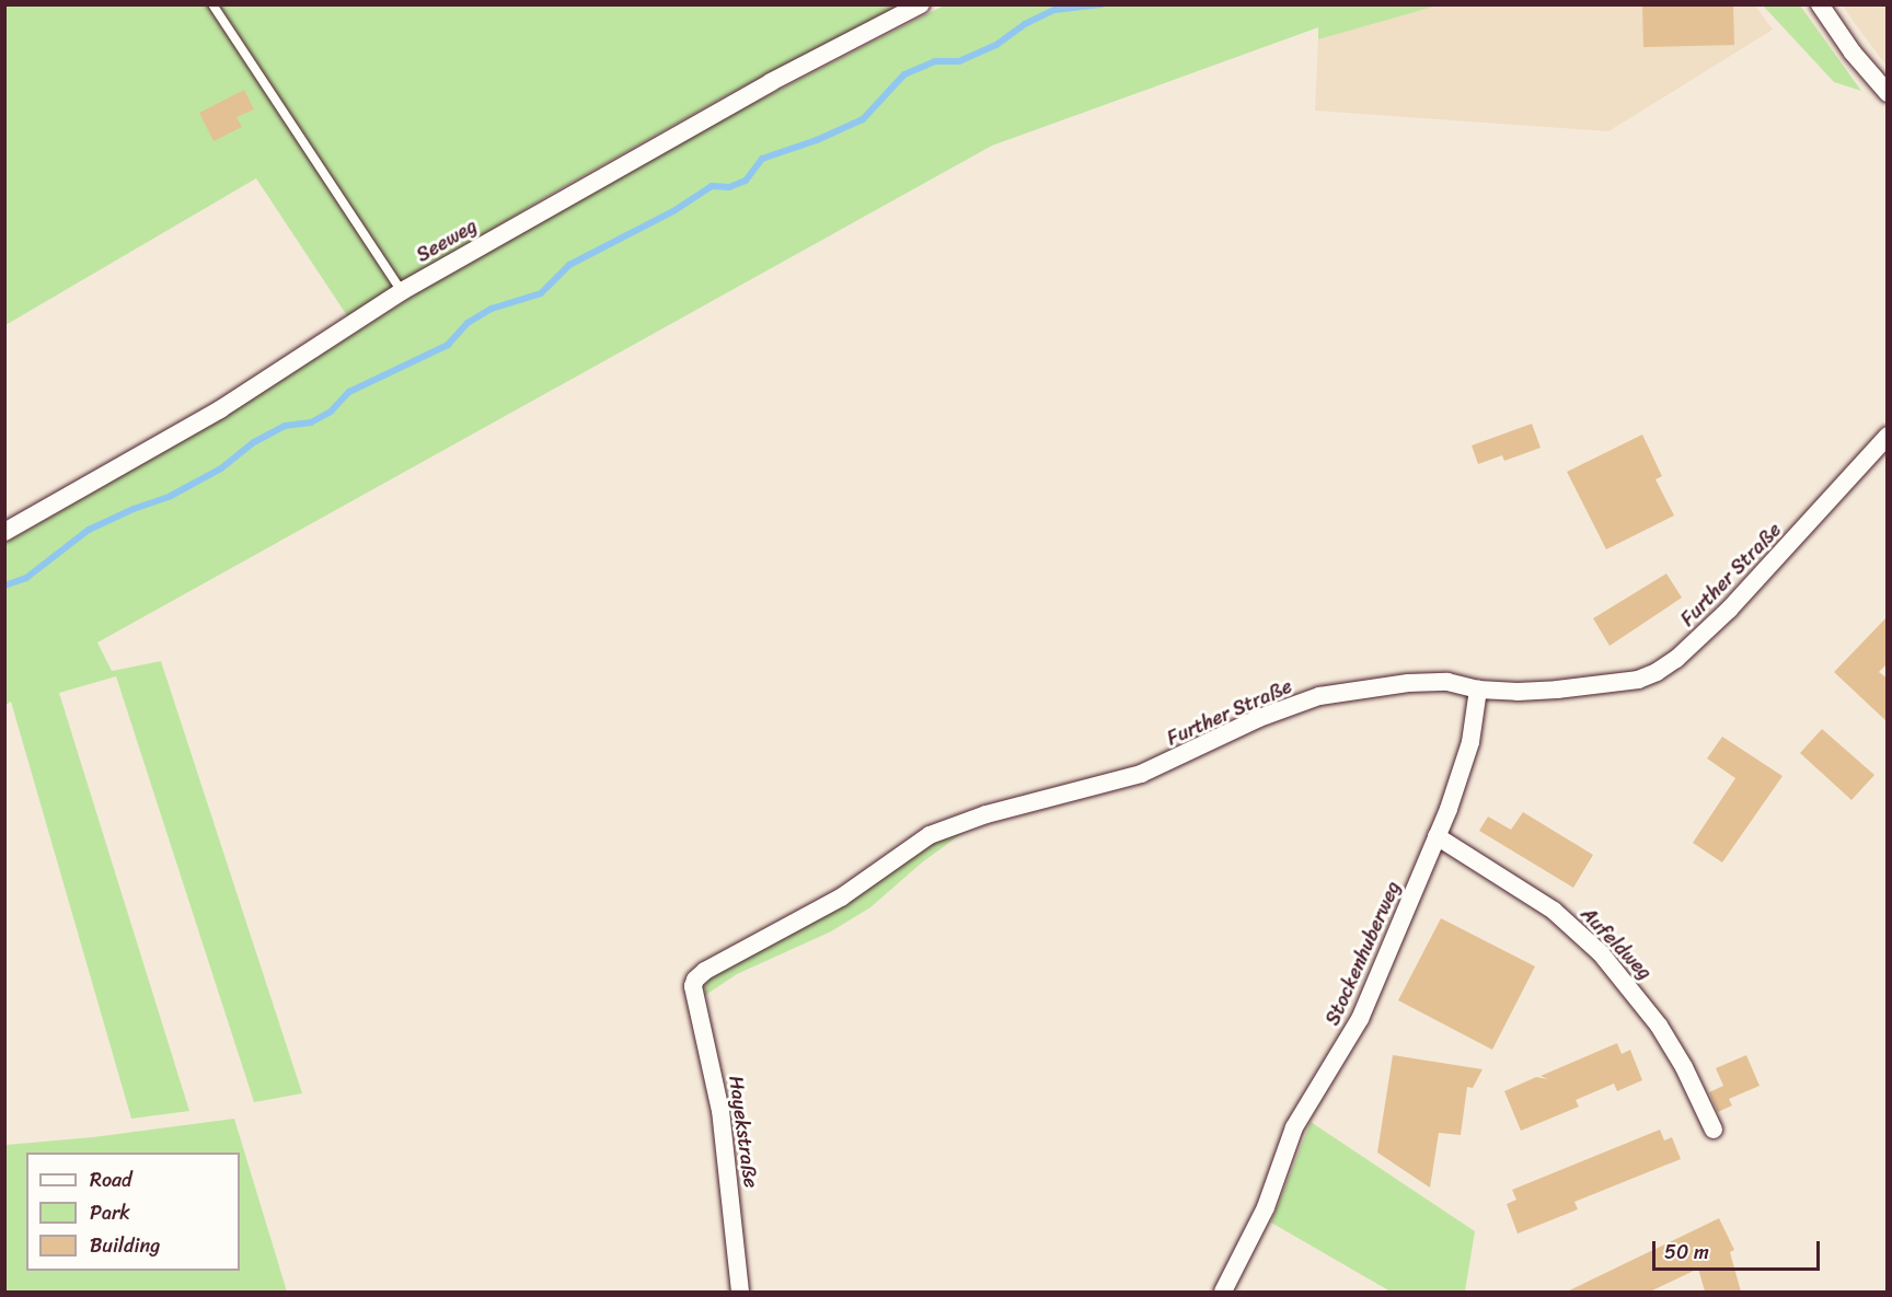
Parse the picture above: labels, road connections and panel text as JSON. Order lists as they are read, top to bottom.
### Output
{
  "streets": {
    "street": [
      "Seeweg",
      "Further Straße",
      "Aufeldweg",
      "Stockenhuberweg",
      "Hayekstraße"
    ]
  },
  "crossings": [
    ["Further Straße", "Stockenhuberweg"],
    ["Further Straße", "Hayekstraße"],
    ["Aufeldweg", "Stockenhuberweg"]
  ],
  "legend": ["Road", "Park", "Building"],
  "scale_bar": "50 m"
}
